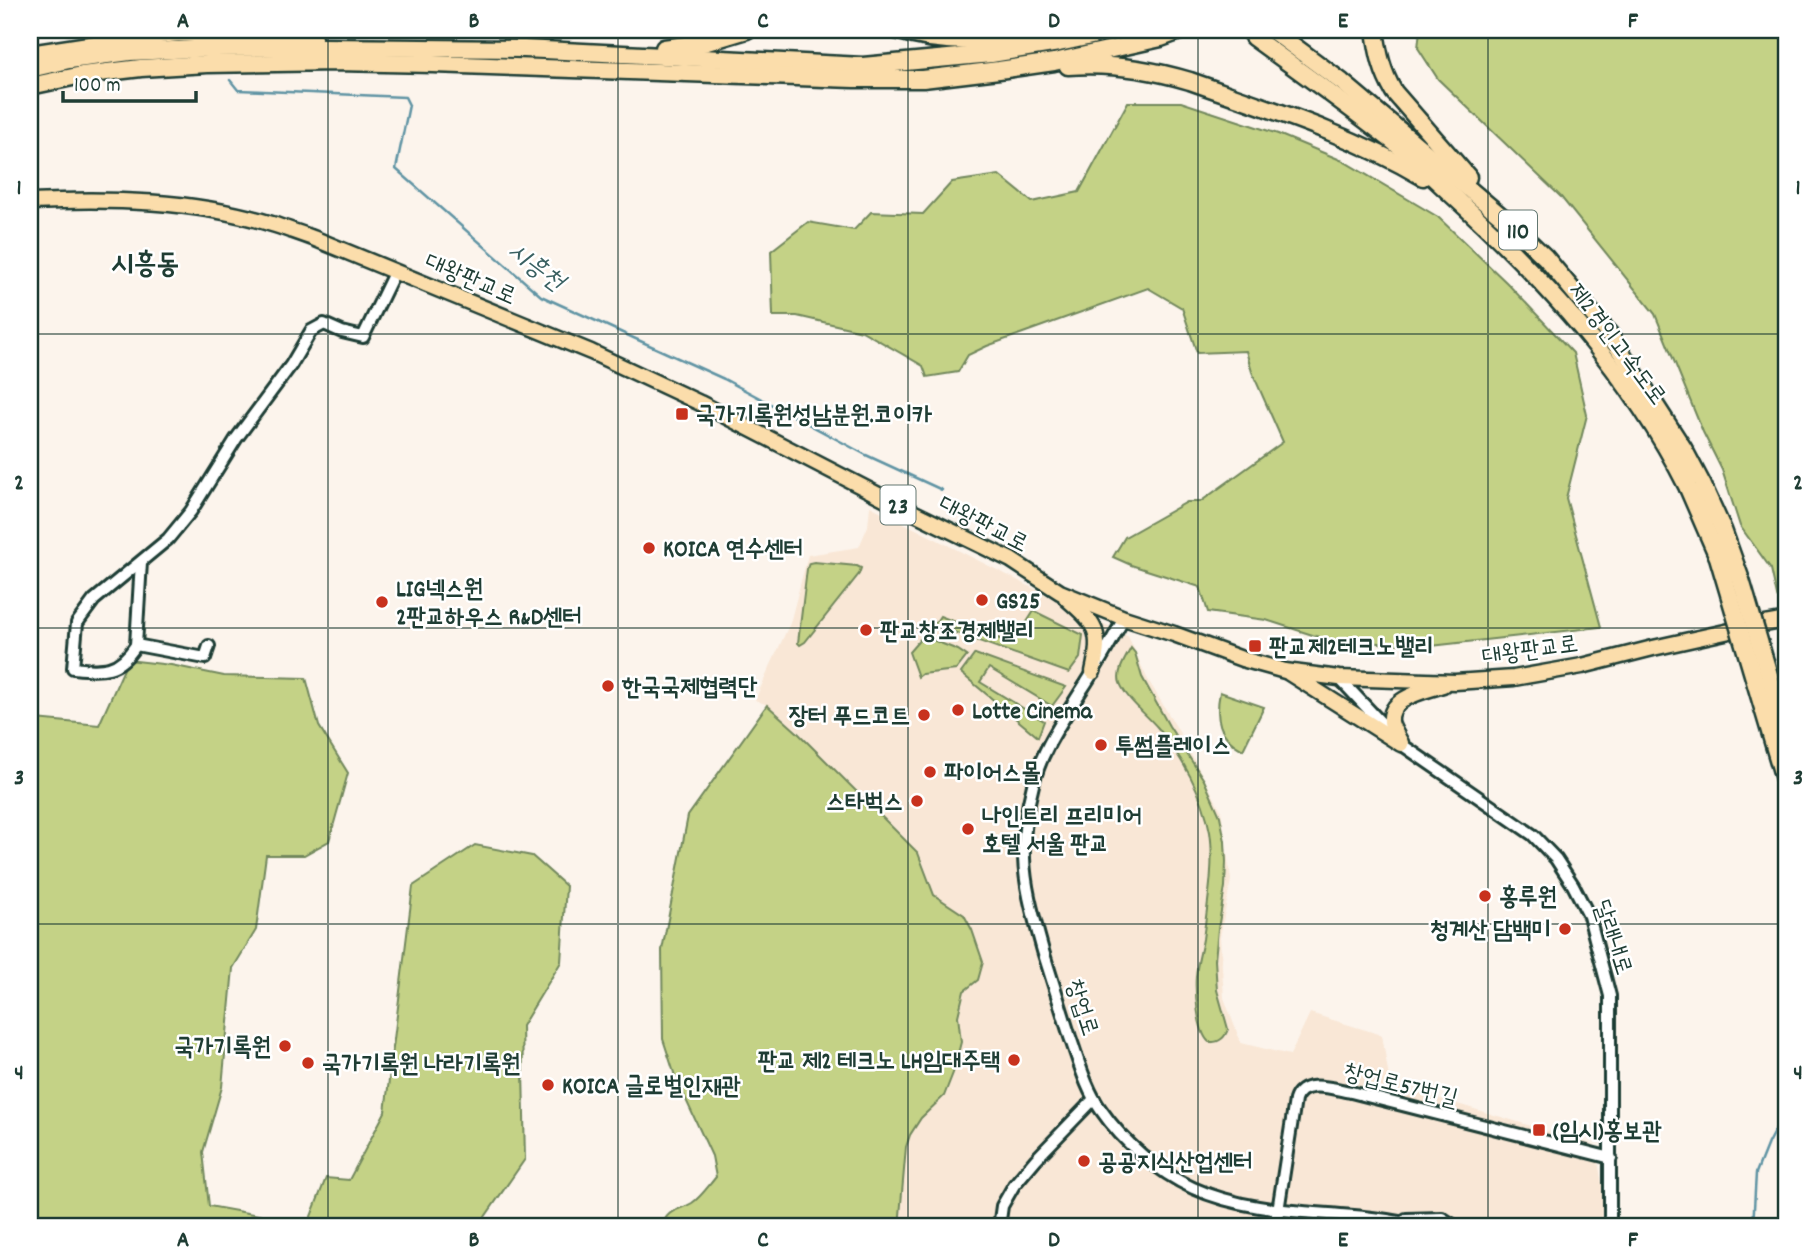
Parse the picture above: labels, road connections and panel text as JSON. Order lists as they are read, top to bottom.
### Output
{
  "streets": {
    "highway": ["110", "제2경인고속도로"],
    "main road": ["대왕판교로", "23"],
    "street": ["달래내로", "창업로", "창업로57번길"]
  },
  "crossings": [
    ["대왕판교로", "달래내로"],
    ["대왕판교로", "창업로"],
    ["달래내로", "창업로57번길"],
    ["창업로", "창업로57번길"]
  ],
  "districts": ["시흥동"],
  "water": ["시흥천"],
  "places": {
    "transit": ["국가기록원성남분원.코이카", "판교제2테크노밸리", "(임시)홍보관"],
    "other": [
      "KOICA 연수센터",
      "GS25",
      "LIG넥스원 2판교하우스 R&D센터",
      "판교창조경제밸리",
      "한국국제협력단",
      "Lotte Cinema",
      "장터 푸드코트",
      "투썸플레이스",
      "파이어스몰",
      "스타벅스",
      "나인트리 프리미어 호텔 서울 판교",
      "홍루원",
      "청계산 담백미",
      "국가기록원",
      "판교 제2 테크노 LH임대주택",
      "국가기록원 나라기록원",
      "KOICA 글로벌인재관",
      "공공지식산업센터"
    ]
  },
  "scale_bar": "100 m",
  "grid": {
    "columns": [
      "A",
      "B",
      "C",
      "D",
      "E",
      "F"
    ],
    "rows": [
      "1",
      "2",
      "3",
      "4"
    ]
  }
}
